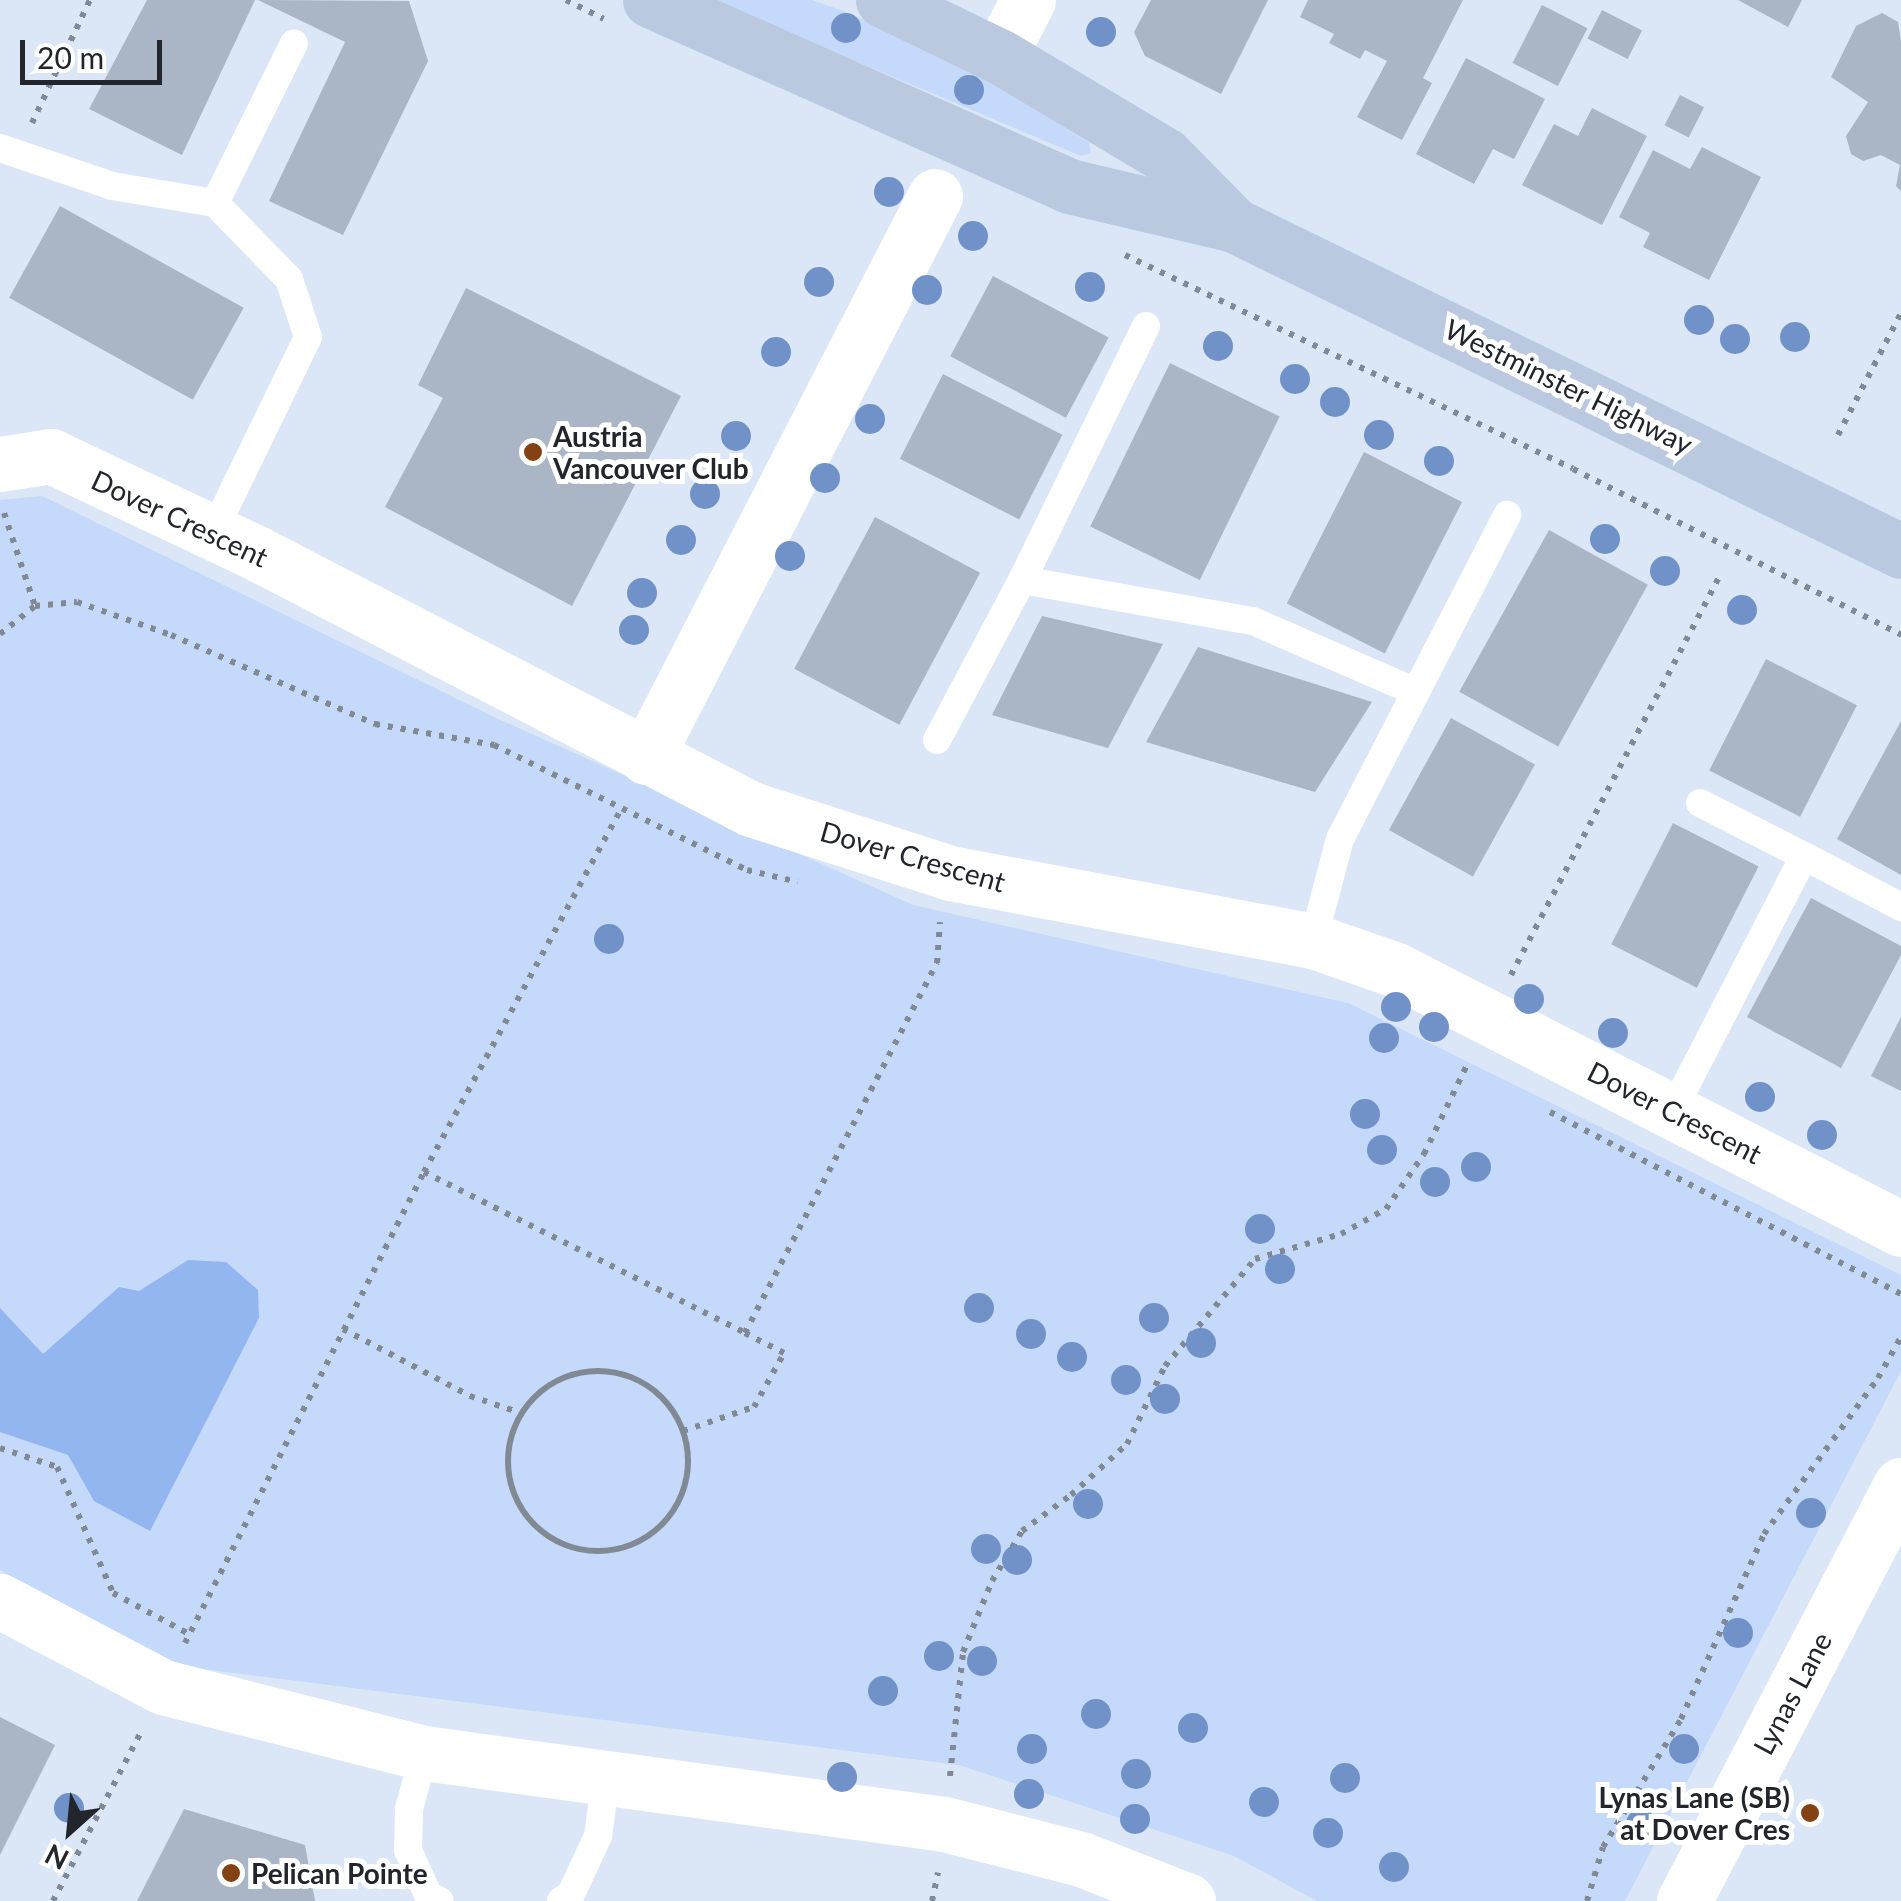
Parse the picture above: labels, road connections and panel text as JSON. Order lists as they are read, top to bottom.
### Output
{
  "streets": {
    "main road": ["Westminster Highway"],
    "street": ["Dover Crescent", "Lynas Lane"]
  },
  "places": ["Austria Vancouver Club", "Lynas Lane (SB) at Dover Cres", "Pelican Pointe"],
  "scale_bar": "20 m",
  "north": "bottom left"
}
